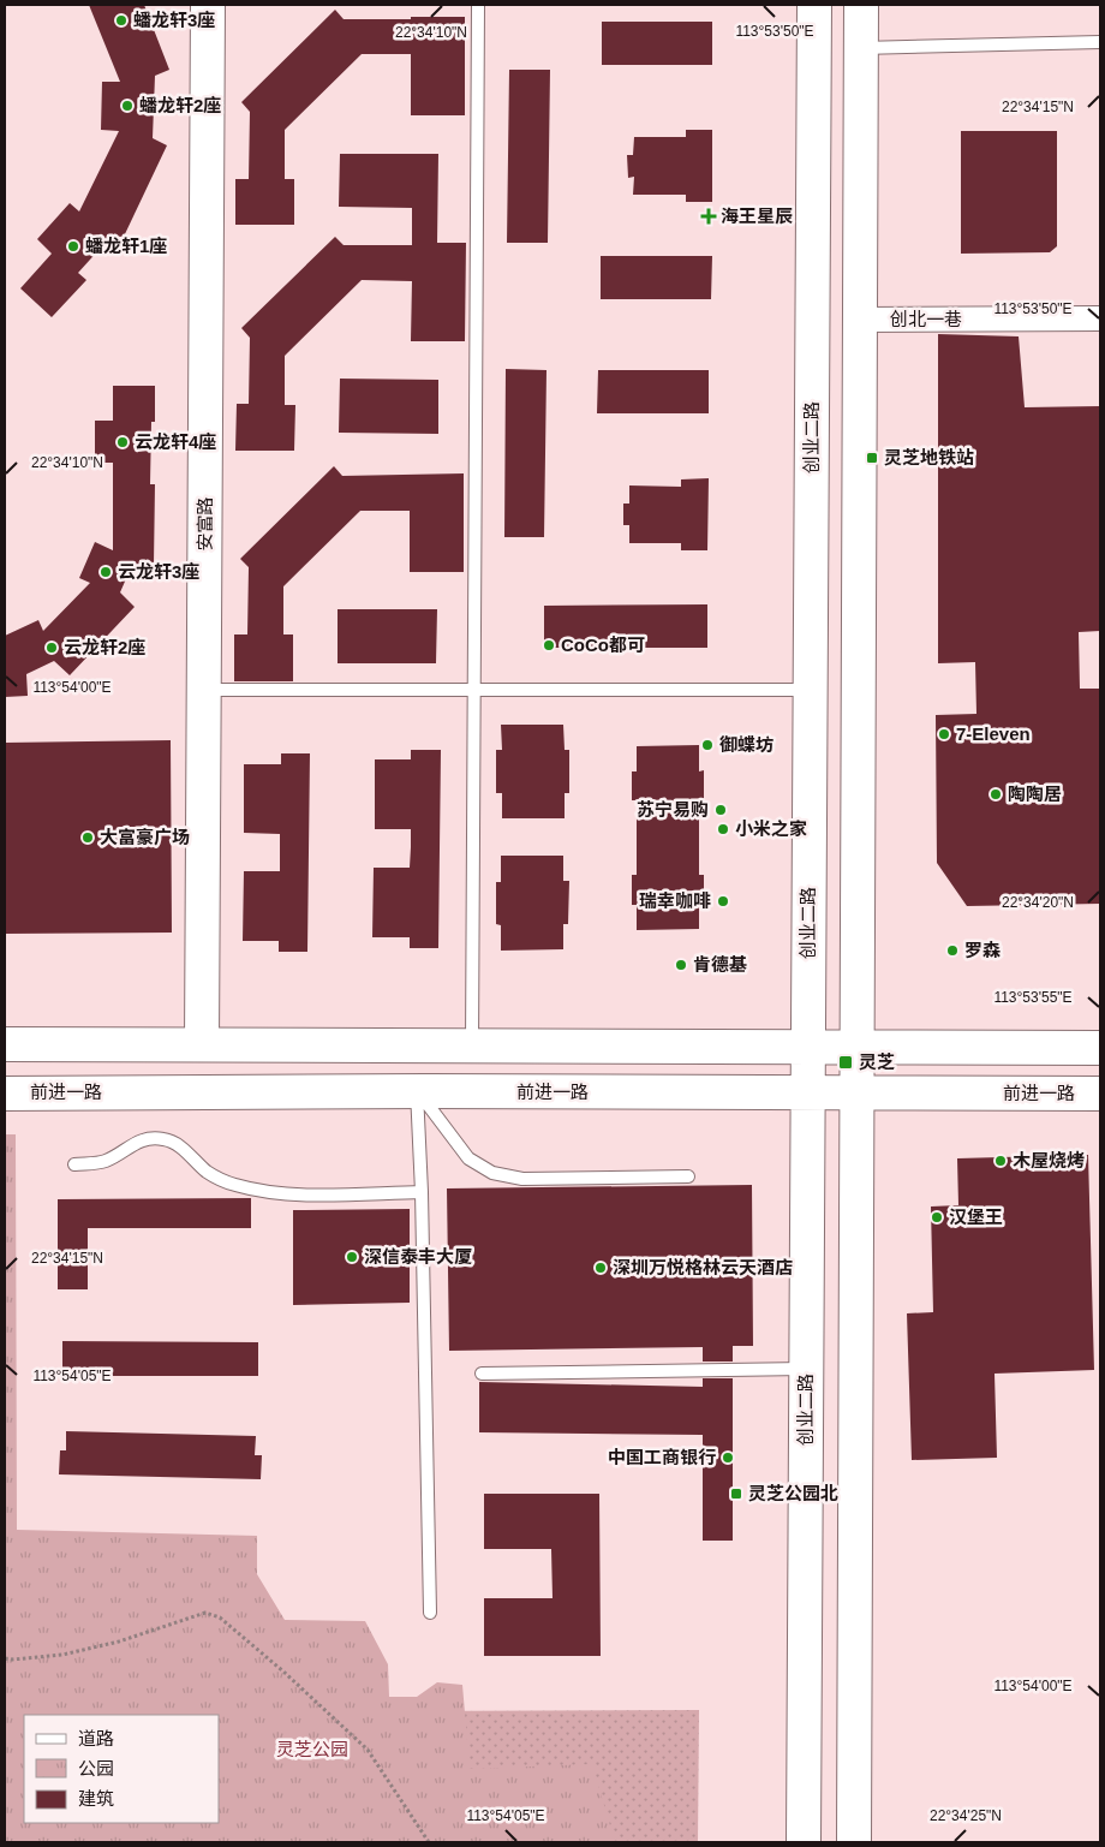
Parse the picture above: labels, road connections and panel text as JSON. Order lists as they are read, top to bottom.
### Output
{
  "streets": {
    "main road": ["创业二路", "安富路", "前进一路"],
    "street": ["创北一巷"]
  },
  "crossings": [
    ["创业二路", "前进一路"]
  ],
  "parks": ["灵芝公园"],
  "places": {
    "other": [
      "蟠龙轩3座",
      "蟠龙轩2座",
      "蟠龙轩1座",
      "云龙轩4座",
      "云龙轩3座",
      "CoCo都可",
      "云龙轩2座",
      "7-Eleven",
      "御蝶坊",
      "陶陶居",
      "苏宁易购",
      "小米之家",
      "大富豪广场",
      "瑞幸咖啡",
      "罗森",
      "肯德基",
      "木屋烧烤",
      "汉堡王",
      "深信泰丰大厦",
      "深圳万悦格林云天酒店",
      "中国工商银行"
    ],
    "health": ["海王星辰"],
    "transit": ["灵芝地铁站", "灵芝", "灵芝公园北"]
  },
  "legend": ["道路", "公园", "建筑"],
  "coordinates": [
    "113°53'50\"E",
    "22°34'10\"N",
    "22°34'15\"N",
    "113°54'00\"E",
    "22°34'20\"N",
    "113°53'55\"E",
    "113°54'05\"E",
    "22°34'25\"N"
  ]
}
